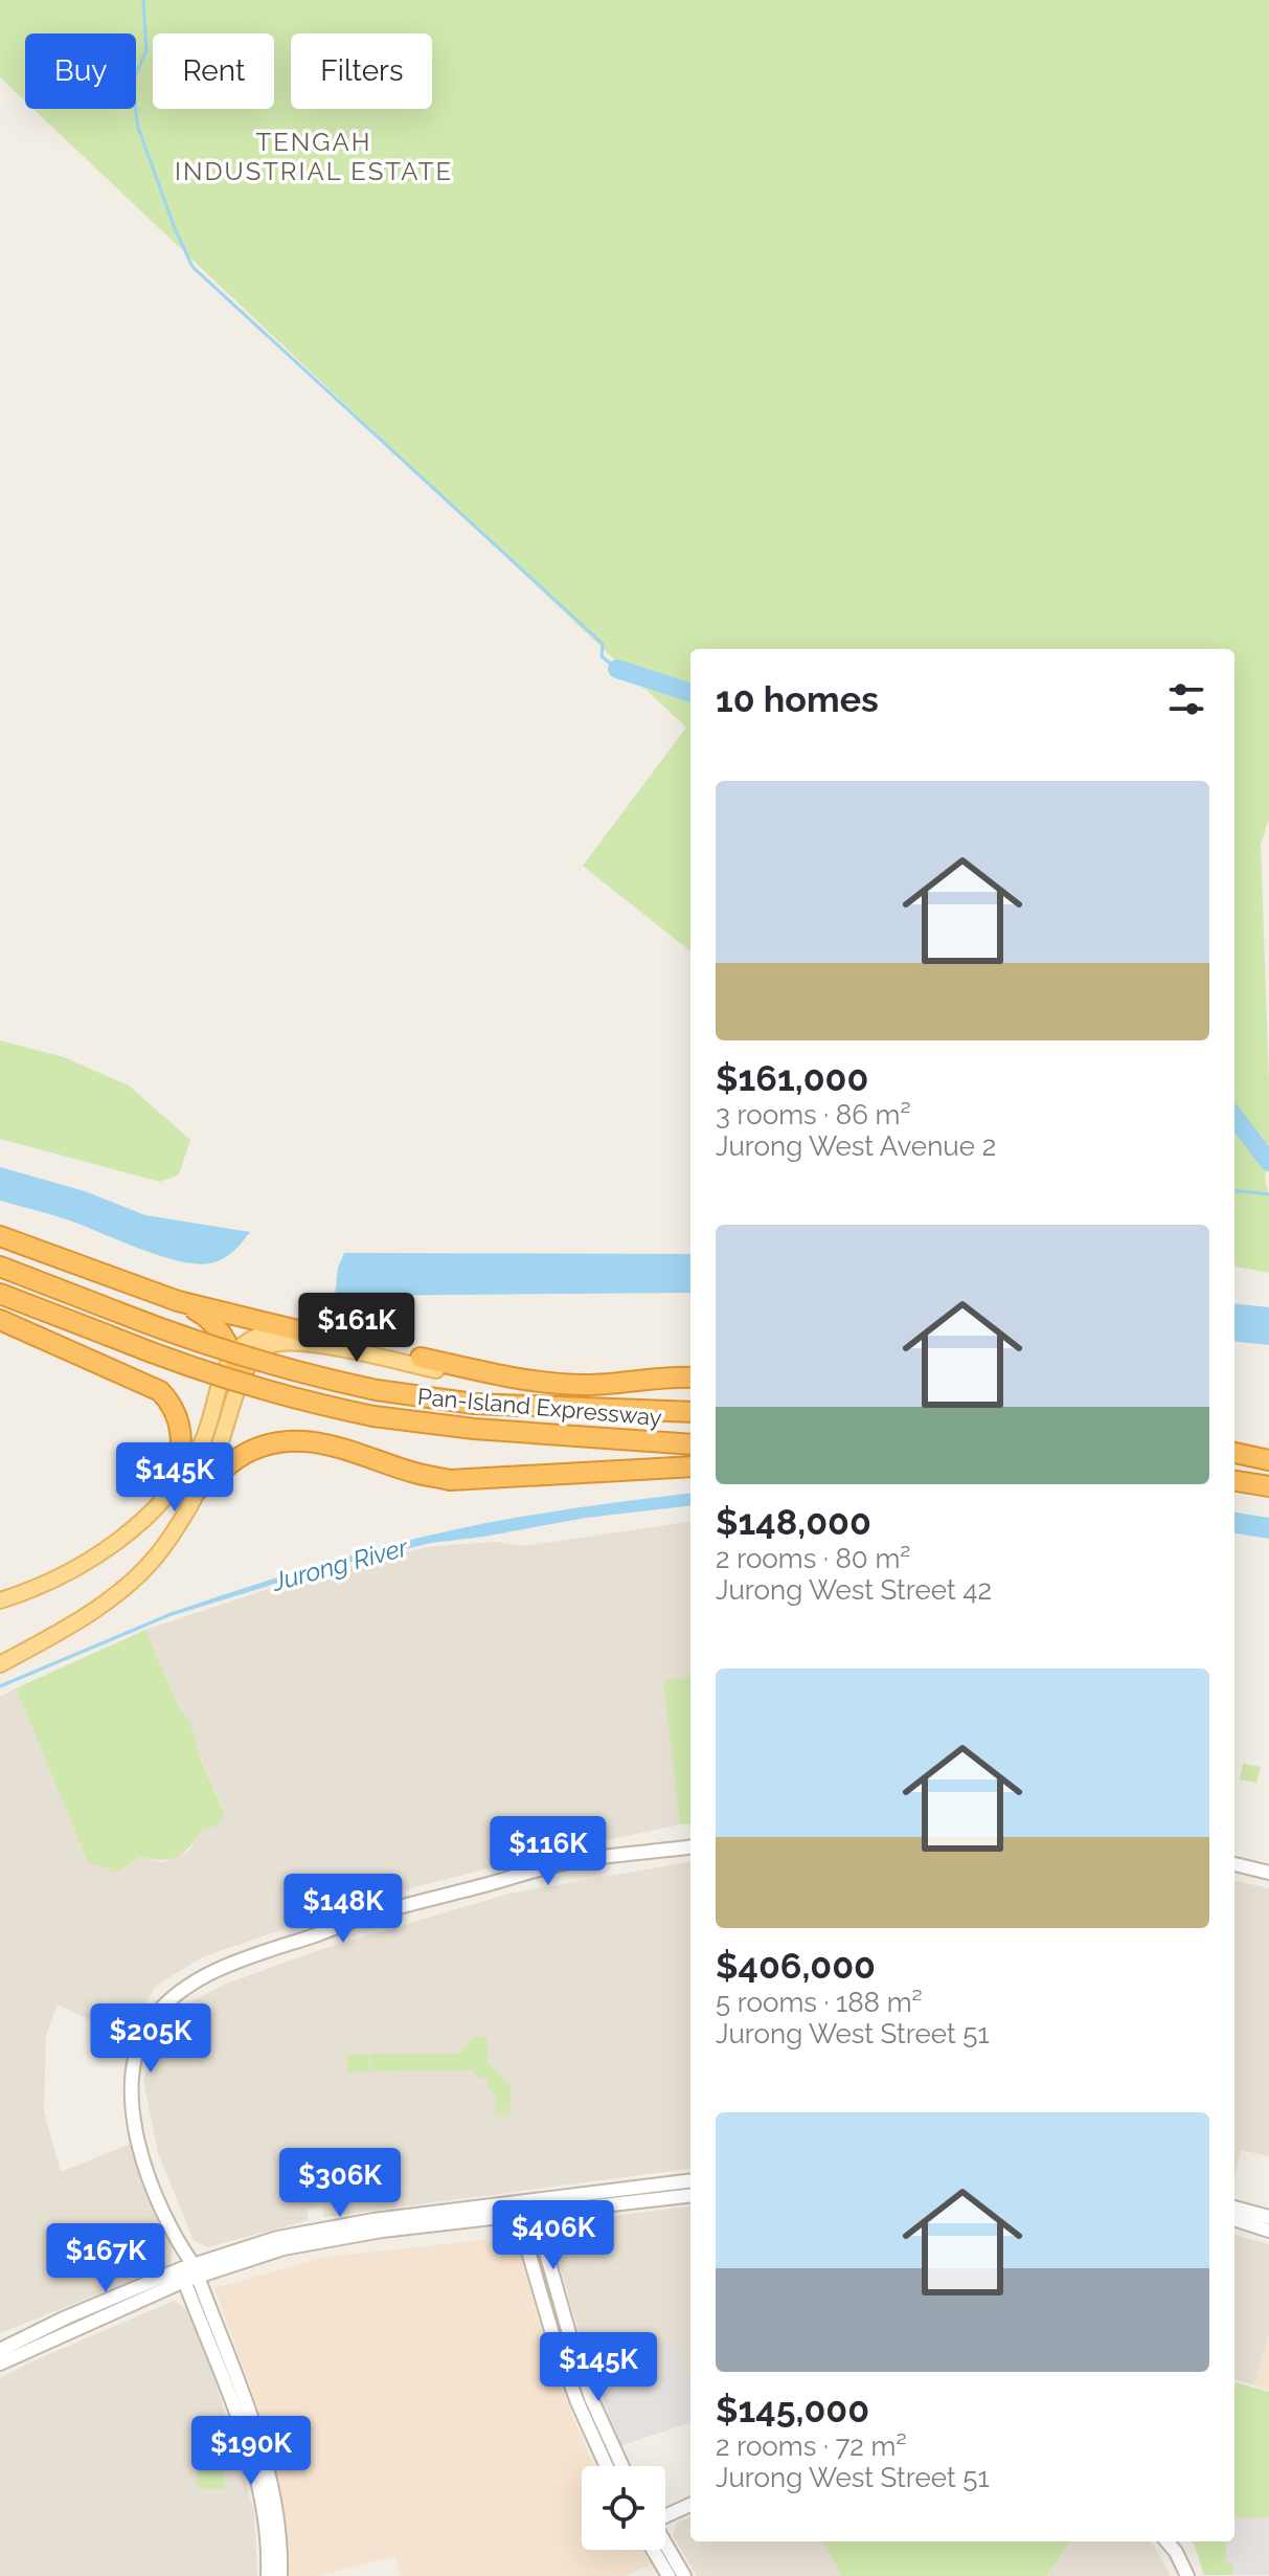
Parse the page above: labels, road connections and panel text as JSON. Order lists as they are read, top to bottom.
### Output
{
  "streets": {
    "highway": ["Pan-Island Expressway"]
  },
  "districts": ["TENGAH INDUSTRIAL ESTATE"],
  "water": ["Jurong River"],
  "page": {
    "chip": ["Buy", "Rent", "Filters"],
    "heading": "10 homes",
    "list": [
      {
        "name": "$161,000",
        "note": "3 rooms · 86 m² · Jurong West Avenue 2"
      },
      {
        "name": "$148,000",
        "note": "2 rooms · 80 m² · Jurong West Street 42"
      },
      {
        "name": "$406,000",
        "note": "5 rooms · 188 m² · Jurong West Street 51"
      },
      {
        "name": "$145,000",
        "note": "2 rooms · 72 m² · Jurong West Street 51"
      }
    ],
    "price": [
      "$161K",
      "$145K",
      "$116K",
      "$148K",
      "$205K",
      "$306K",
      "$406K",
      "$167K",
      "$145K",
      "$190K"
    ]
  }
}
